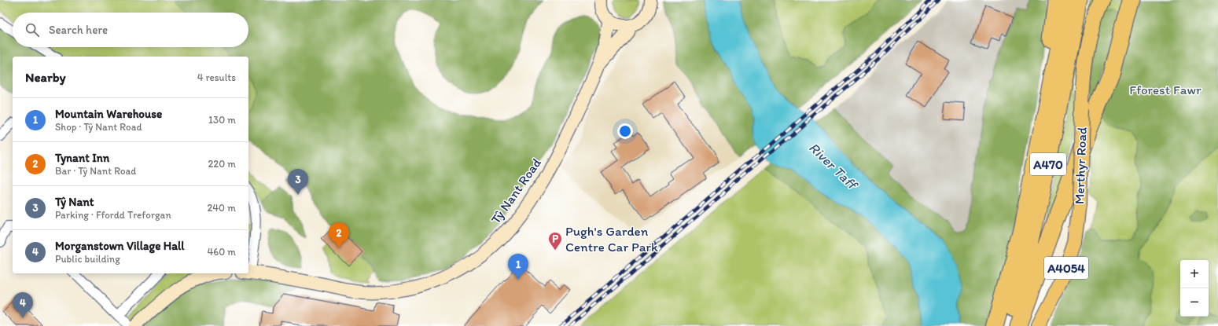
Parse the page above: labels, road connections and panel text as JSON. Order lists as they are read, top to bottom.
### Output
{
  "streets": {
    "highway": ["A470"],
    "main road": ["Merthyr Road", "Tŷ Nant Road", "A4054"]
  },
  "water": ["River Taff"],
  "parks": ["Fforest Fawr"],
  "places": {
    "parking": ["Pugh's Garden Centre Car Park"]
  },
  "page": {
    "search": "Search here",
    "heading": ["Nearby", "4 results"],
    "list": [
      {
        "mark": "1",
        "name": "Mountain Warehouse",
        "note": "Shop · Tŷ Nant Road",
        "value": "130 m"
      },
      {
        "mark": "2",
        "name": "Tynant Inn",
        "note": "Bar · Tŷ Nant Road",
        "value": "220 m"
      },
      {
        "mark": "3",
        "name": "Tŷ Nant",
        "note": "Parking · Ffordd Treforgan",
        "value": "240 m"
      },
      {
        "mark": "4",
        "name": "Morganstown Village Hall",
        "note": "Public building",
        "value": "460 m"
      }
    ],
    "pins": [
      "3",
      "2",
      "1",
      "4"
    ],
    "map_buttons": ["+", "−"]
  }
}
